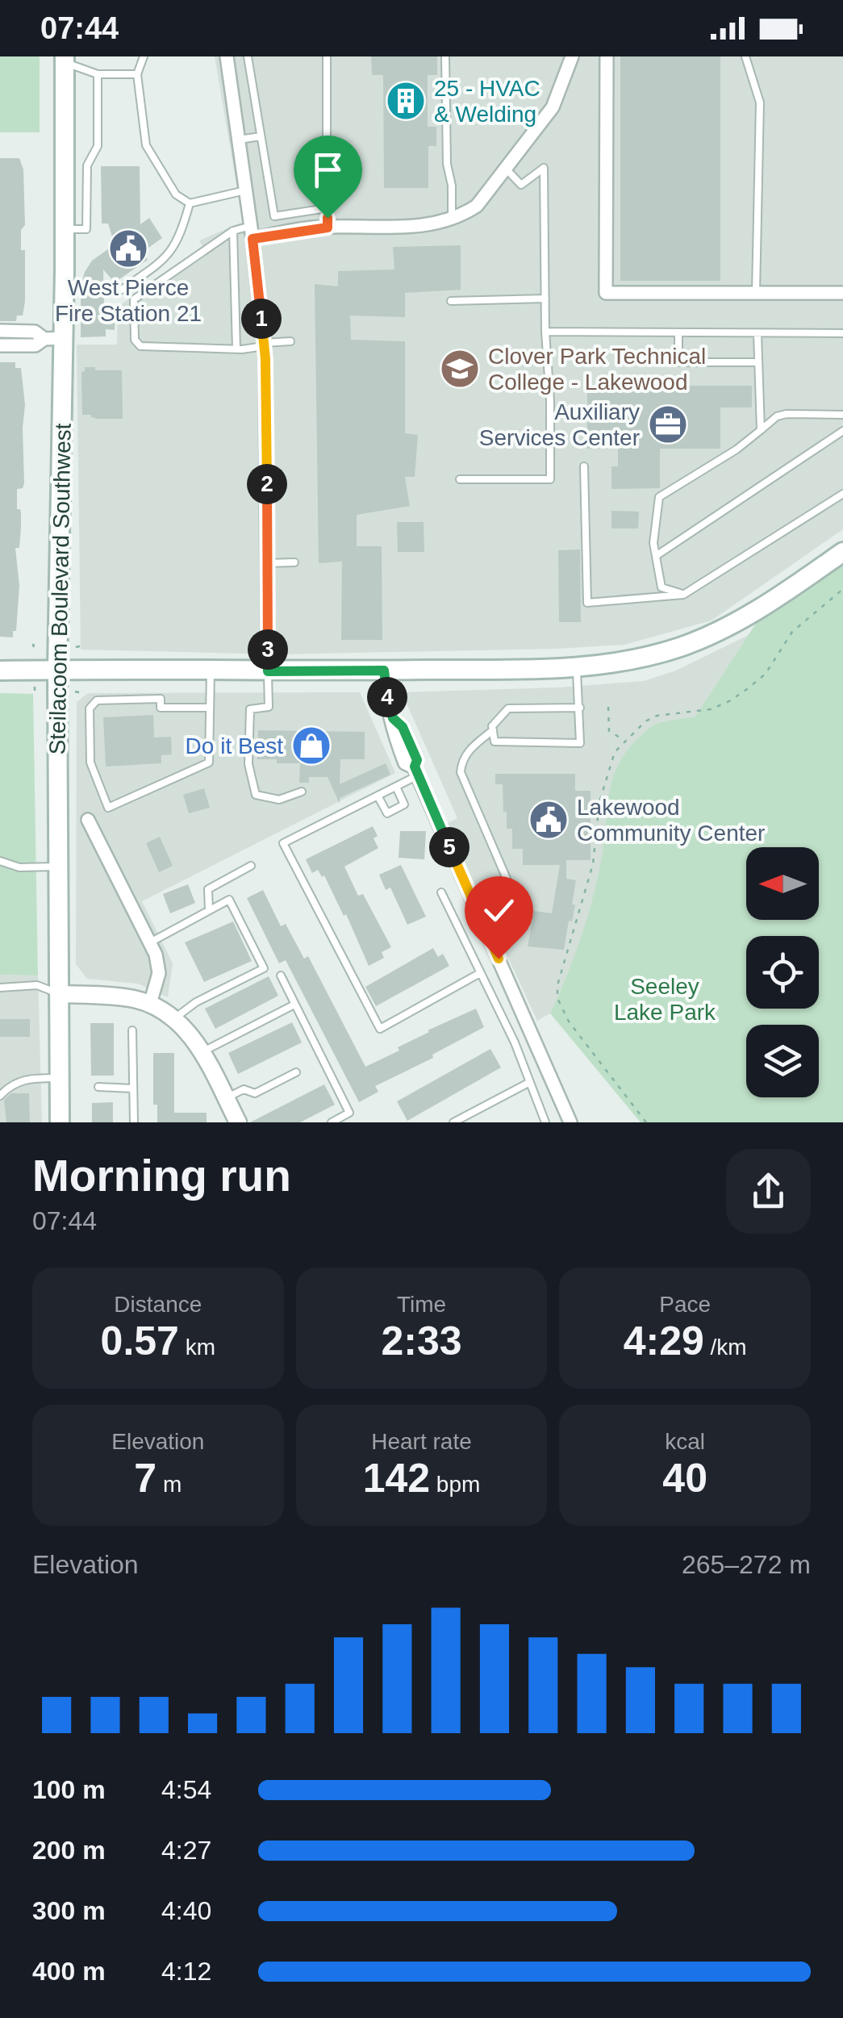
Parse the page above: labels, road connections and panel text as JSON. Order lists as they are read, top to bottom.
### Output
{
  "streets": {
    "main road": ["Steilacoom Boulevard Southwest"]
  },
  "parks": ["Seeley Lake Park"],
  "places": {
    "building": ["25 - HVAC & Welding"],
    "public building": ["West Pierce Fire Station 21", "Lakewood Community Center"],
    "school or university": ["Clover Park Technical College - Lakewood"],
    "office": ["Auxiliary Services Center"],
    "shop": ["Do it Best"]
  },
  "north": "left",
  "page": {
    "status": "07:44",
    "pins": [
      "1",
      "2",
      "3",
      "4",
      "5"
    ],
    "heading": ["Morning run", "07:44"],
    "stats": [
      ["Distance", "0.57 km"],
      ["Time", "2:33"],
      ["Pace", "4:29 /km"],
      ["Elevation", "7 m"],
      ["Heart rate", "142 bpm"],
      ["kcal", "40"]
    ],
    "chart": ["Elevation", "265–272 m"],
    "list": [
      {
        "name": "100 m",
        "note": "4:54"
      },
      {
        "name": "200 m",
        "note": "4:27"
      },
      {
        "name": "300 m",
        "note": "4:40"
      },
      {
        "name": "400 m",
        "note": "4:12"
      }
    ]
  }
}
